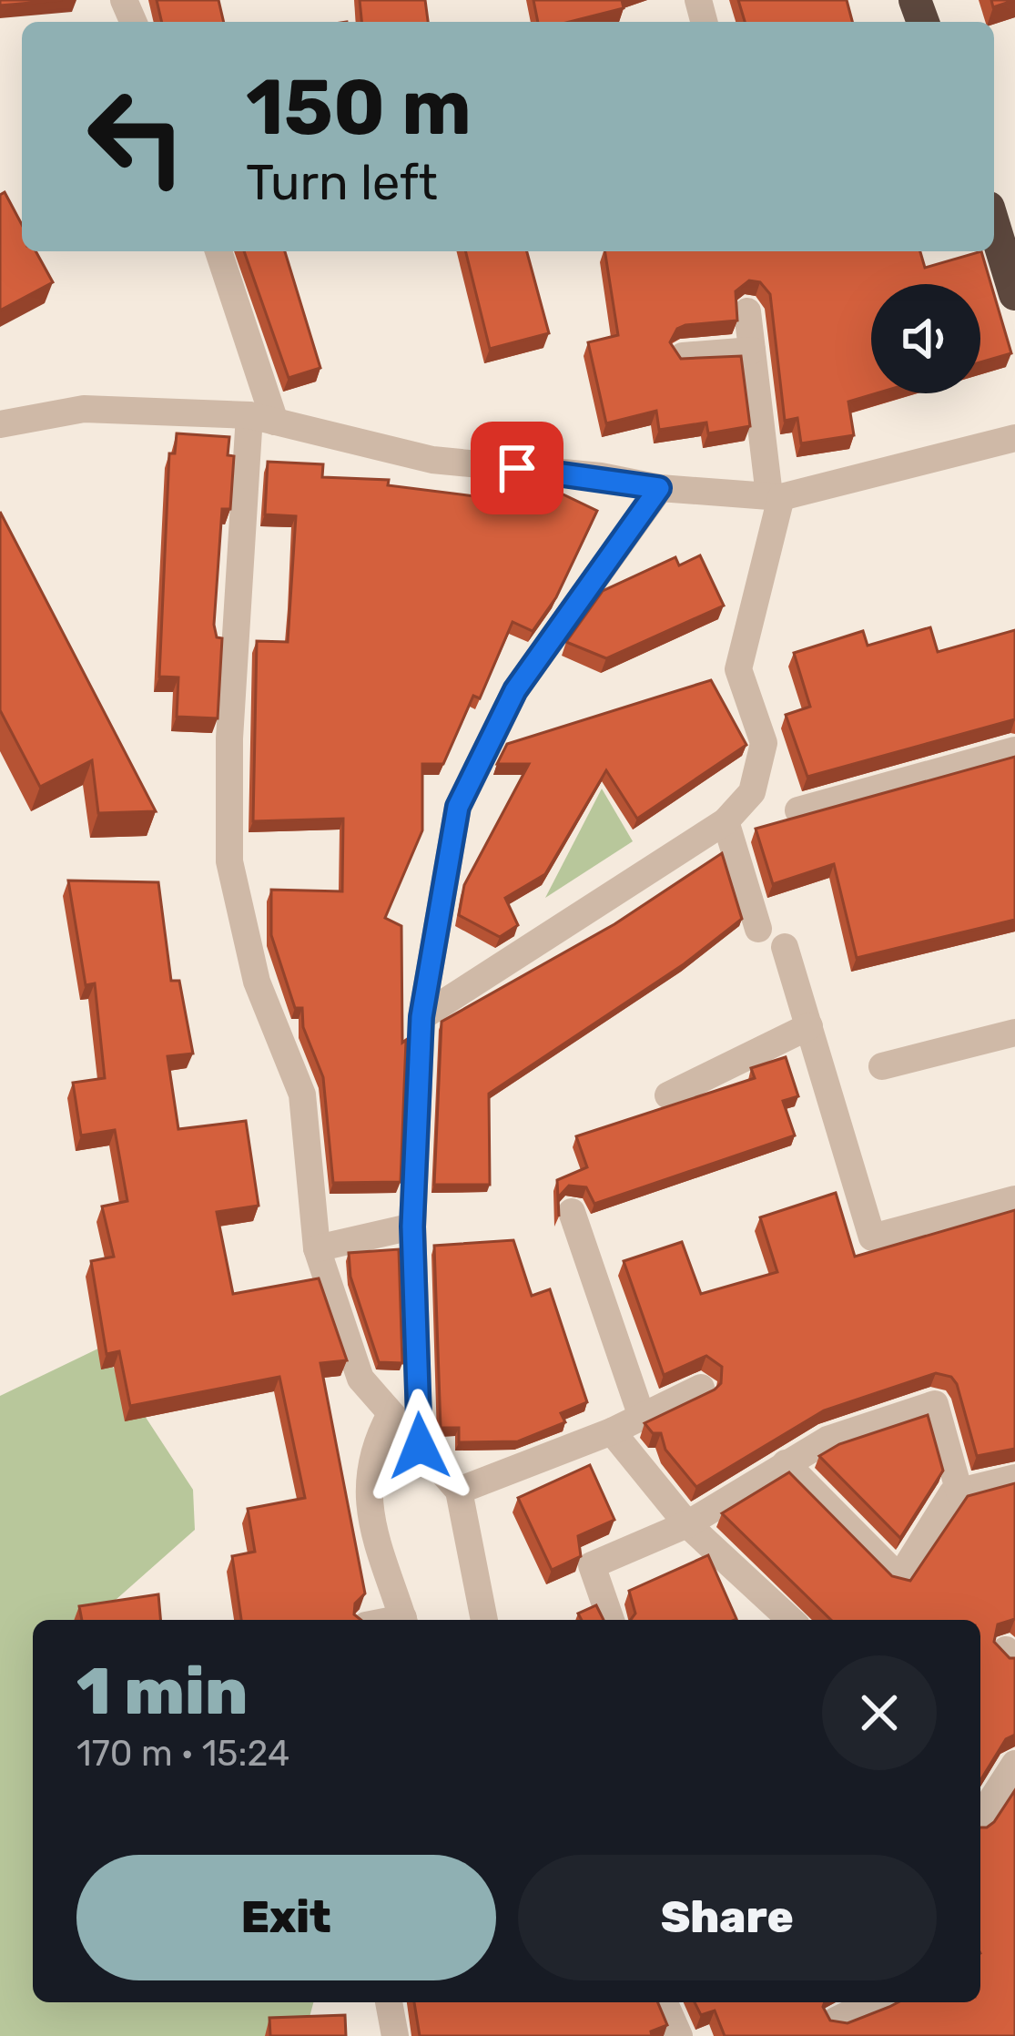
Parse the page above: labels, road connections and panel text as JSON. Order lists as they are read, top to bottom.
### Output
{
  "page": {
    "turn": ["150 m", "Turn left"],
    "heading": ["1 min", "170 m · 15:24"],
    "buttons": ["Exit", "Share"]
  }
}
